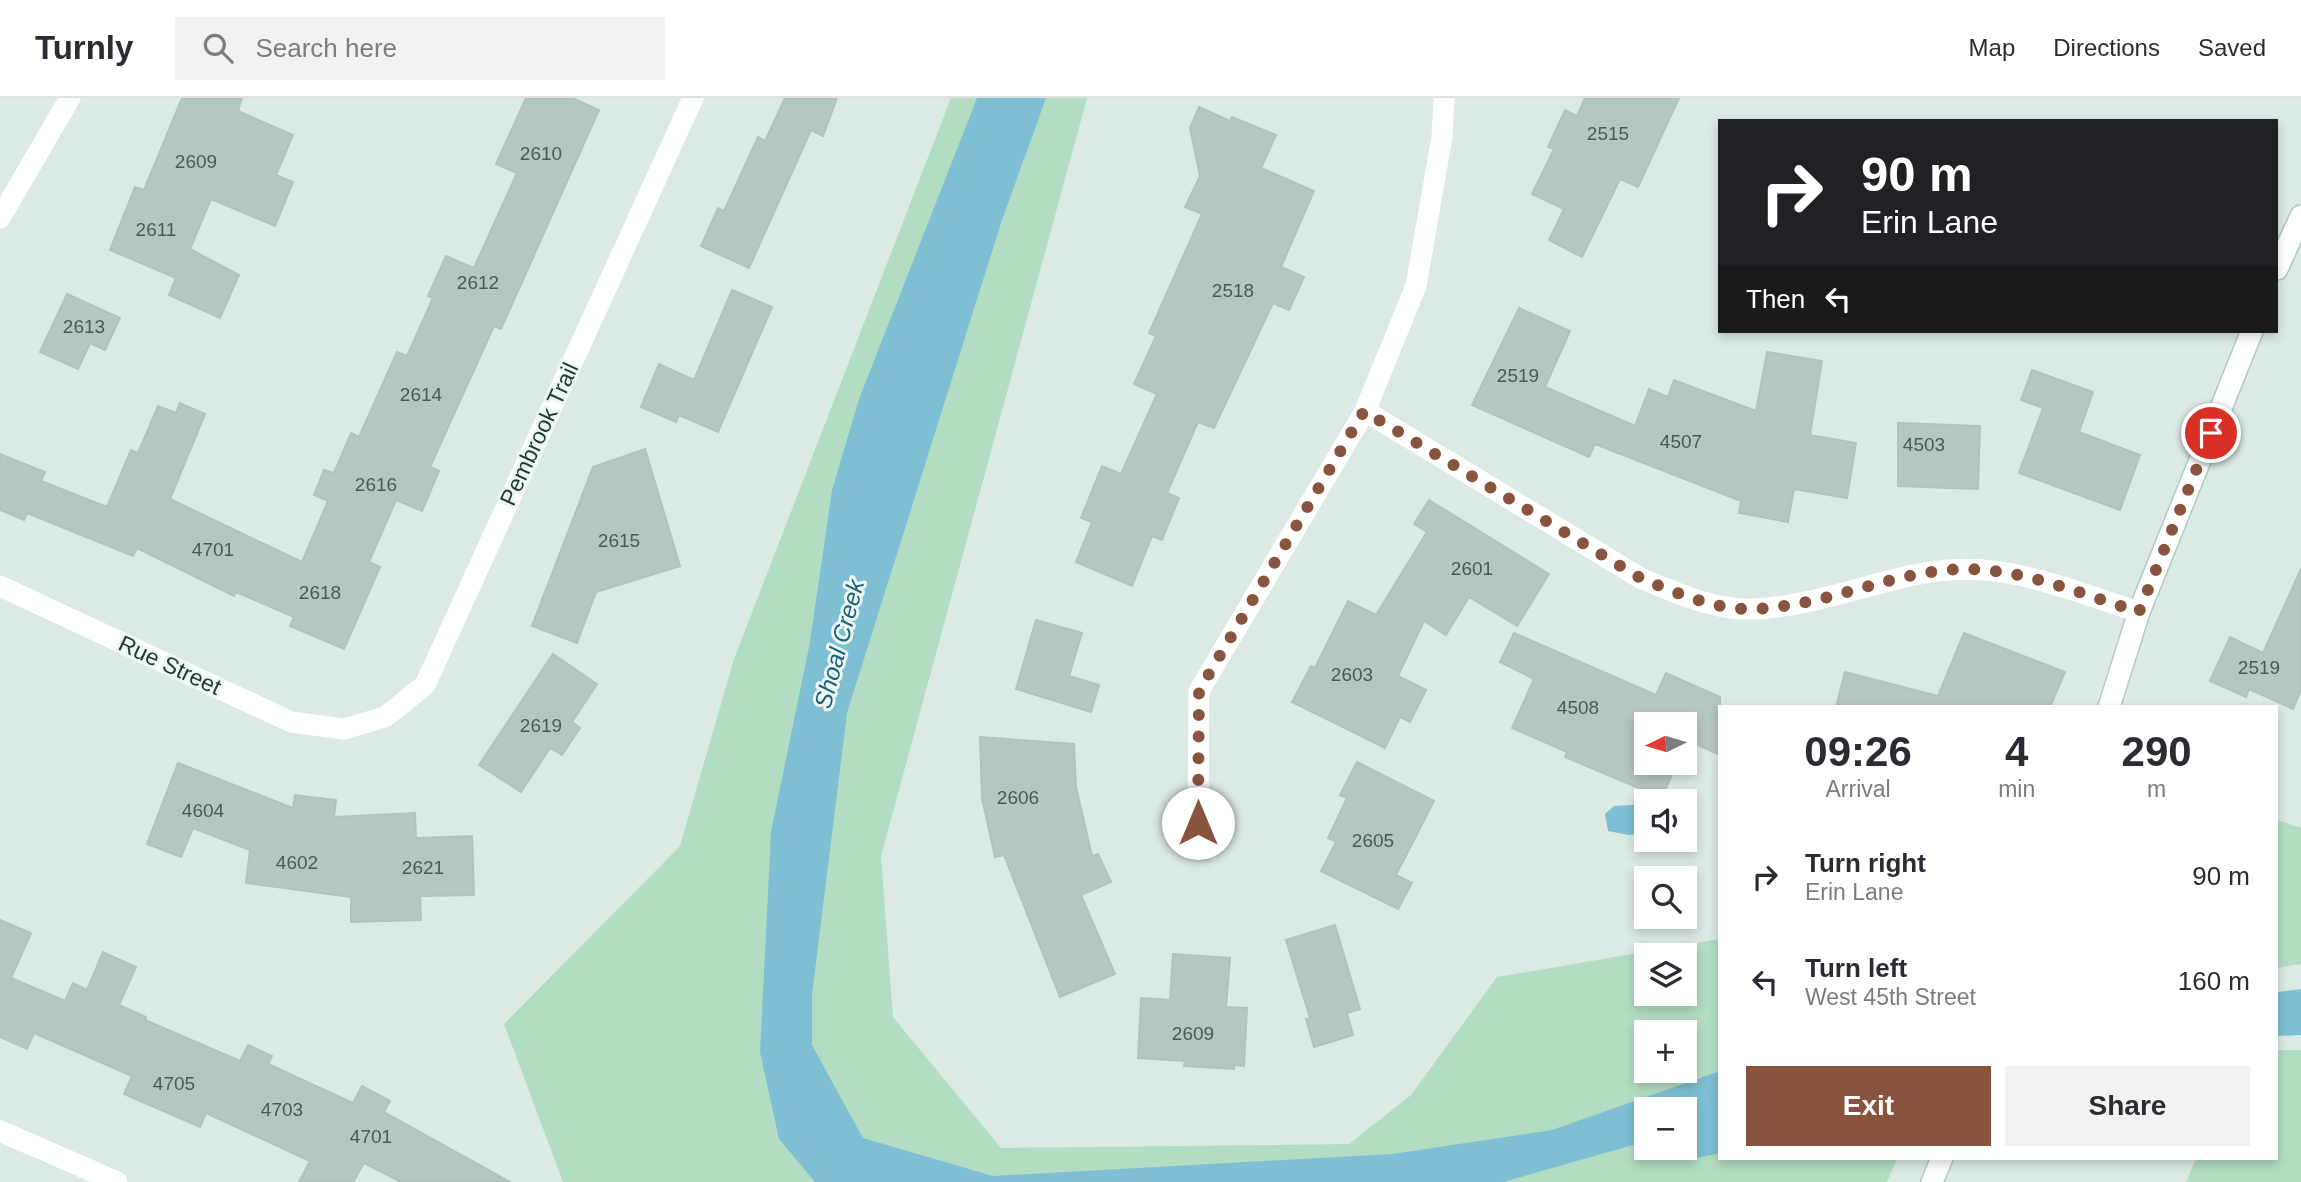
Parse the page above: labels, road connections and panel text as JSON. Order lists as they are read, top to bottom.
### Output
{
  "streets": {
    "street": ["Pembrook Trail", "Rue Street"]
  },
  "crossings": [
    ["Pembrook Trail", "Rue Street"]
  ],
  "water": ["Shoal Creek"],
  "house_numbers": [
    "2515",
    "2610",
    "2609",
    "2611",
    "2612",
    "2518",
    "2613",
    "2519",
    "2614",
    "4507",
    "4503",
    "2616",
    "2615",
    "4701",
    "2601",
    "2618",
    "2519",
    "2603",
    "4508",
    "2619",
    "2606",
    "4604",
    "2605",
    "4602",
    "2621",
    "2609",
    "4705",
    "4703",
    "4701"
  ],
  "north": "left",
  "page": {
    "header": "Turnly",
    "search": "Search here",
    "nav": ["Map", "Directions", "Saved"],
    "turn": ["90 m", "Erin Lane"],
    "then": "Then",
    "eta": [
      "09:26",
      "Arrival",
      "4",
      "min",
      "290",
      "m"
    ],
    "map_buttons": ["+", "−"],
    "list": [
      {
        "name": "Turn right",
        "note": "Erin Lane",
        "value": "90 m"
      },
      {
        "name": "Turn left",
        "note": "West 45th Street",
        "value": "160 m"
      }
    ],
    "buttons": ["Exit", "Share"]
  }
}
